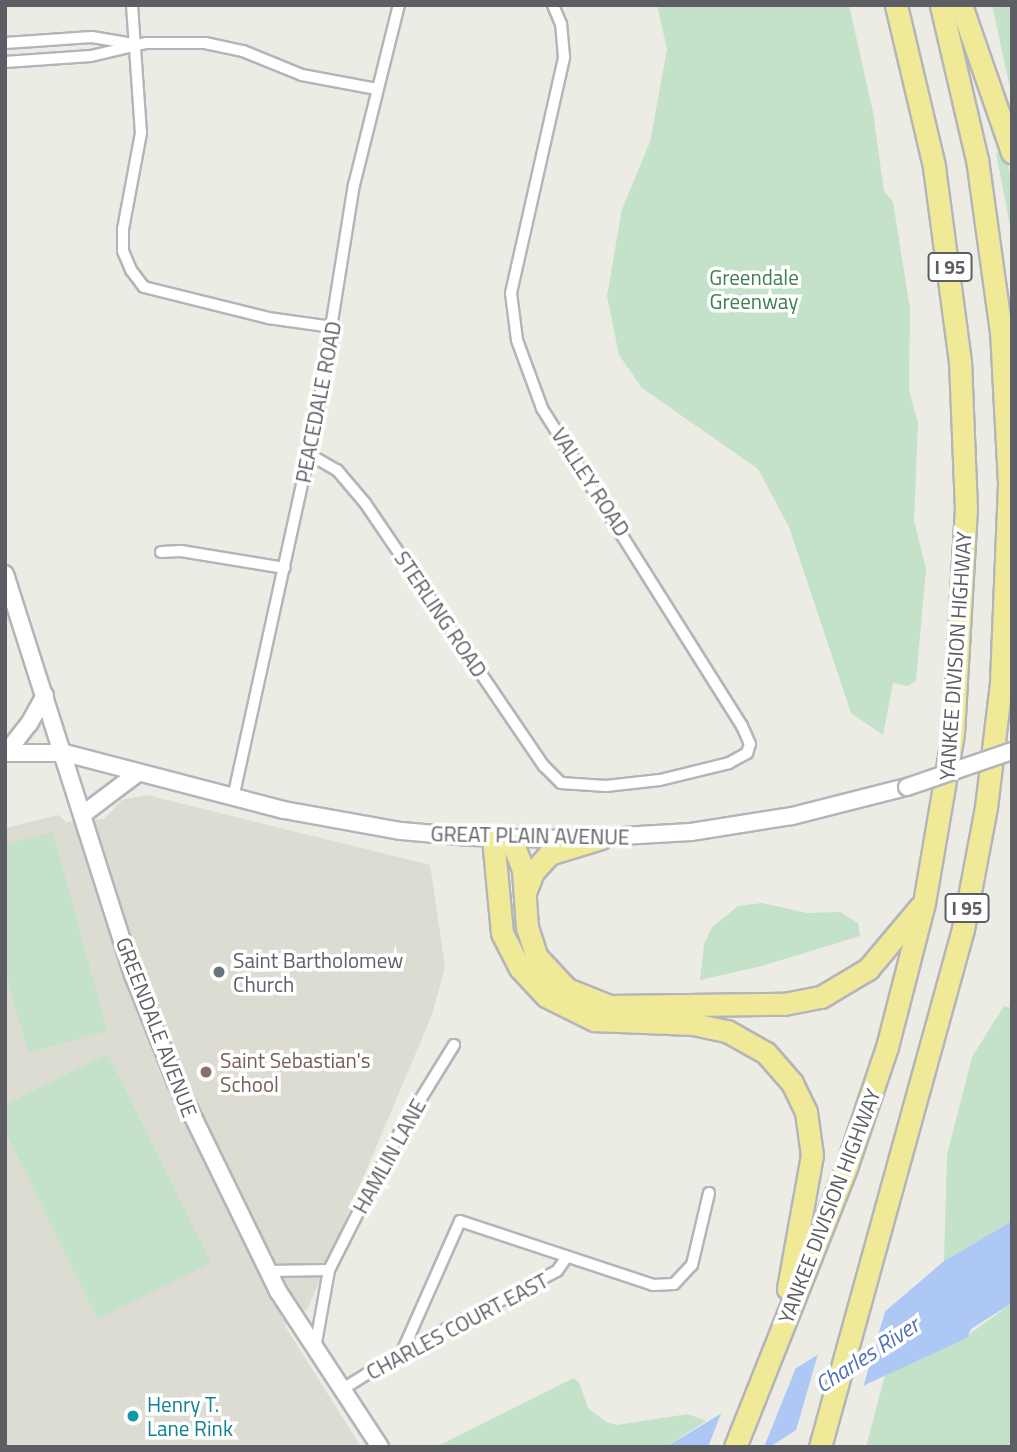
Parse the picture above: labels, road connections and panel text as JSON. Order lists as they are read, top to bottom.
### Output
{
  "streets": {
    "highway": ["I 95", "YANKEE DIVISION HIGHWAY"],
    "main road": ["GREAT PLAIN AVENUE", "GREENDALE AVENUE"],
    "street": [
      "PEACEDALE ROAD",
      "VALLEY ROAD",
      "STERLING ROAD",
      "HAMLIN LANE",
      "CHARLES COURT EAST"
    ]
  },
  "crossings": [
    ["PEACEDALE ROAD", "STERLING ROAD"],
    ["PEACEDALE ROAD", "GREAT PLAIN AVENUE"],
    ["VALLEY ROAD", "STERLING ROAD"],
    ["GREAT PLAIN AVENUE", "GREENDALE AVENUE"],
    ["GREENDALE AVENUE", "HAMLIN LANE"],
    ["GREENDALE AVENUE", "CHARLES COURT EAST"]
  ],
  "water": ["Charles River"],
  "parks": ["Greendale Greenway"],
  "places": ["Saint Bartholomew Church", "Saint Sebastian's School", "Henry T. Lane Rink"]
}
